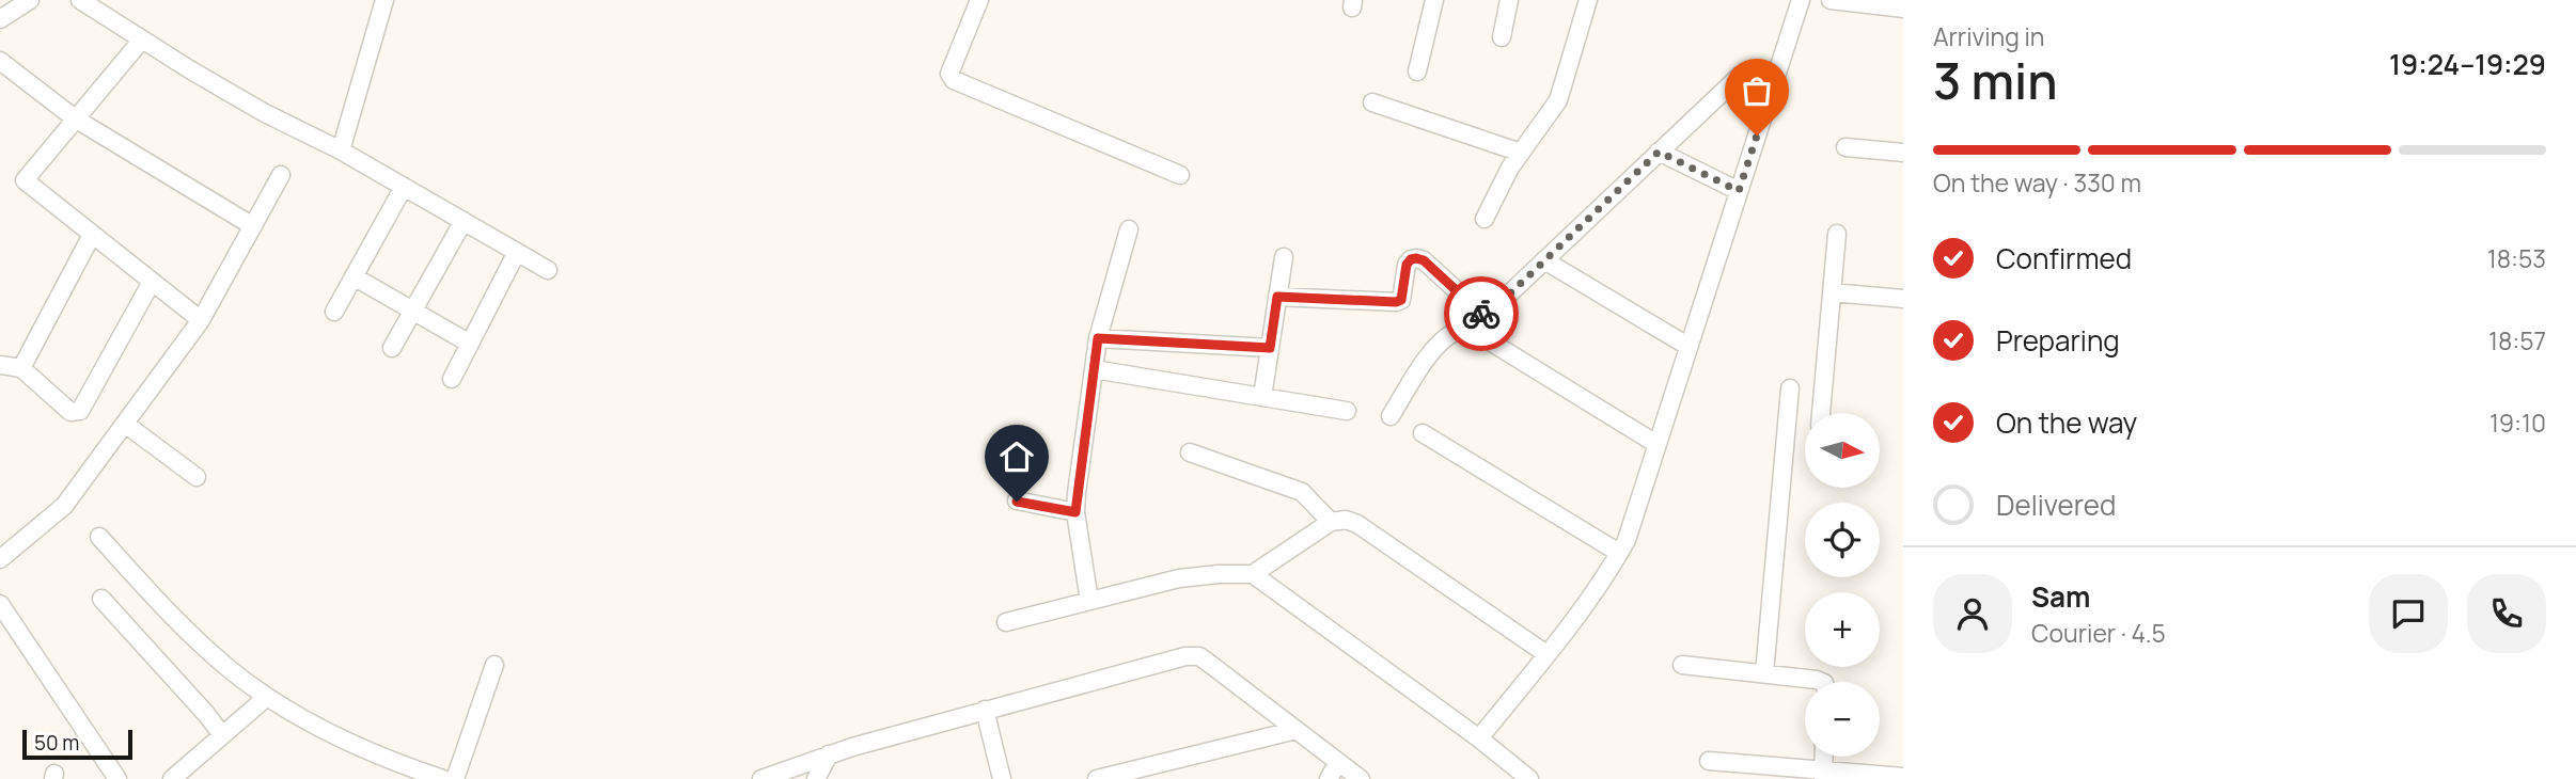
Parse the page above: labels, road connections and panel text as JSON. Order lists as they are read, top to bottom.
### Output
{
  "scale_bar": "50 m",
  "north": "right",
  "page": {
    "heading": ["3 min", "Arriving in", "19:24–19:29"],
    "panel": ["Sam", "Courier · 4.5"],
    "bar": "On the way · 330 m",
    "list": [
      ["Confirmed", "18:53"],
      ["Preparing", "18:57"],
      ["On the way", "19:10"],
      "Delivered"
    ],
    "map_buttons": ["+", "−"],
    "scale": "50 m"
  }
}
